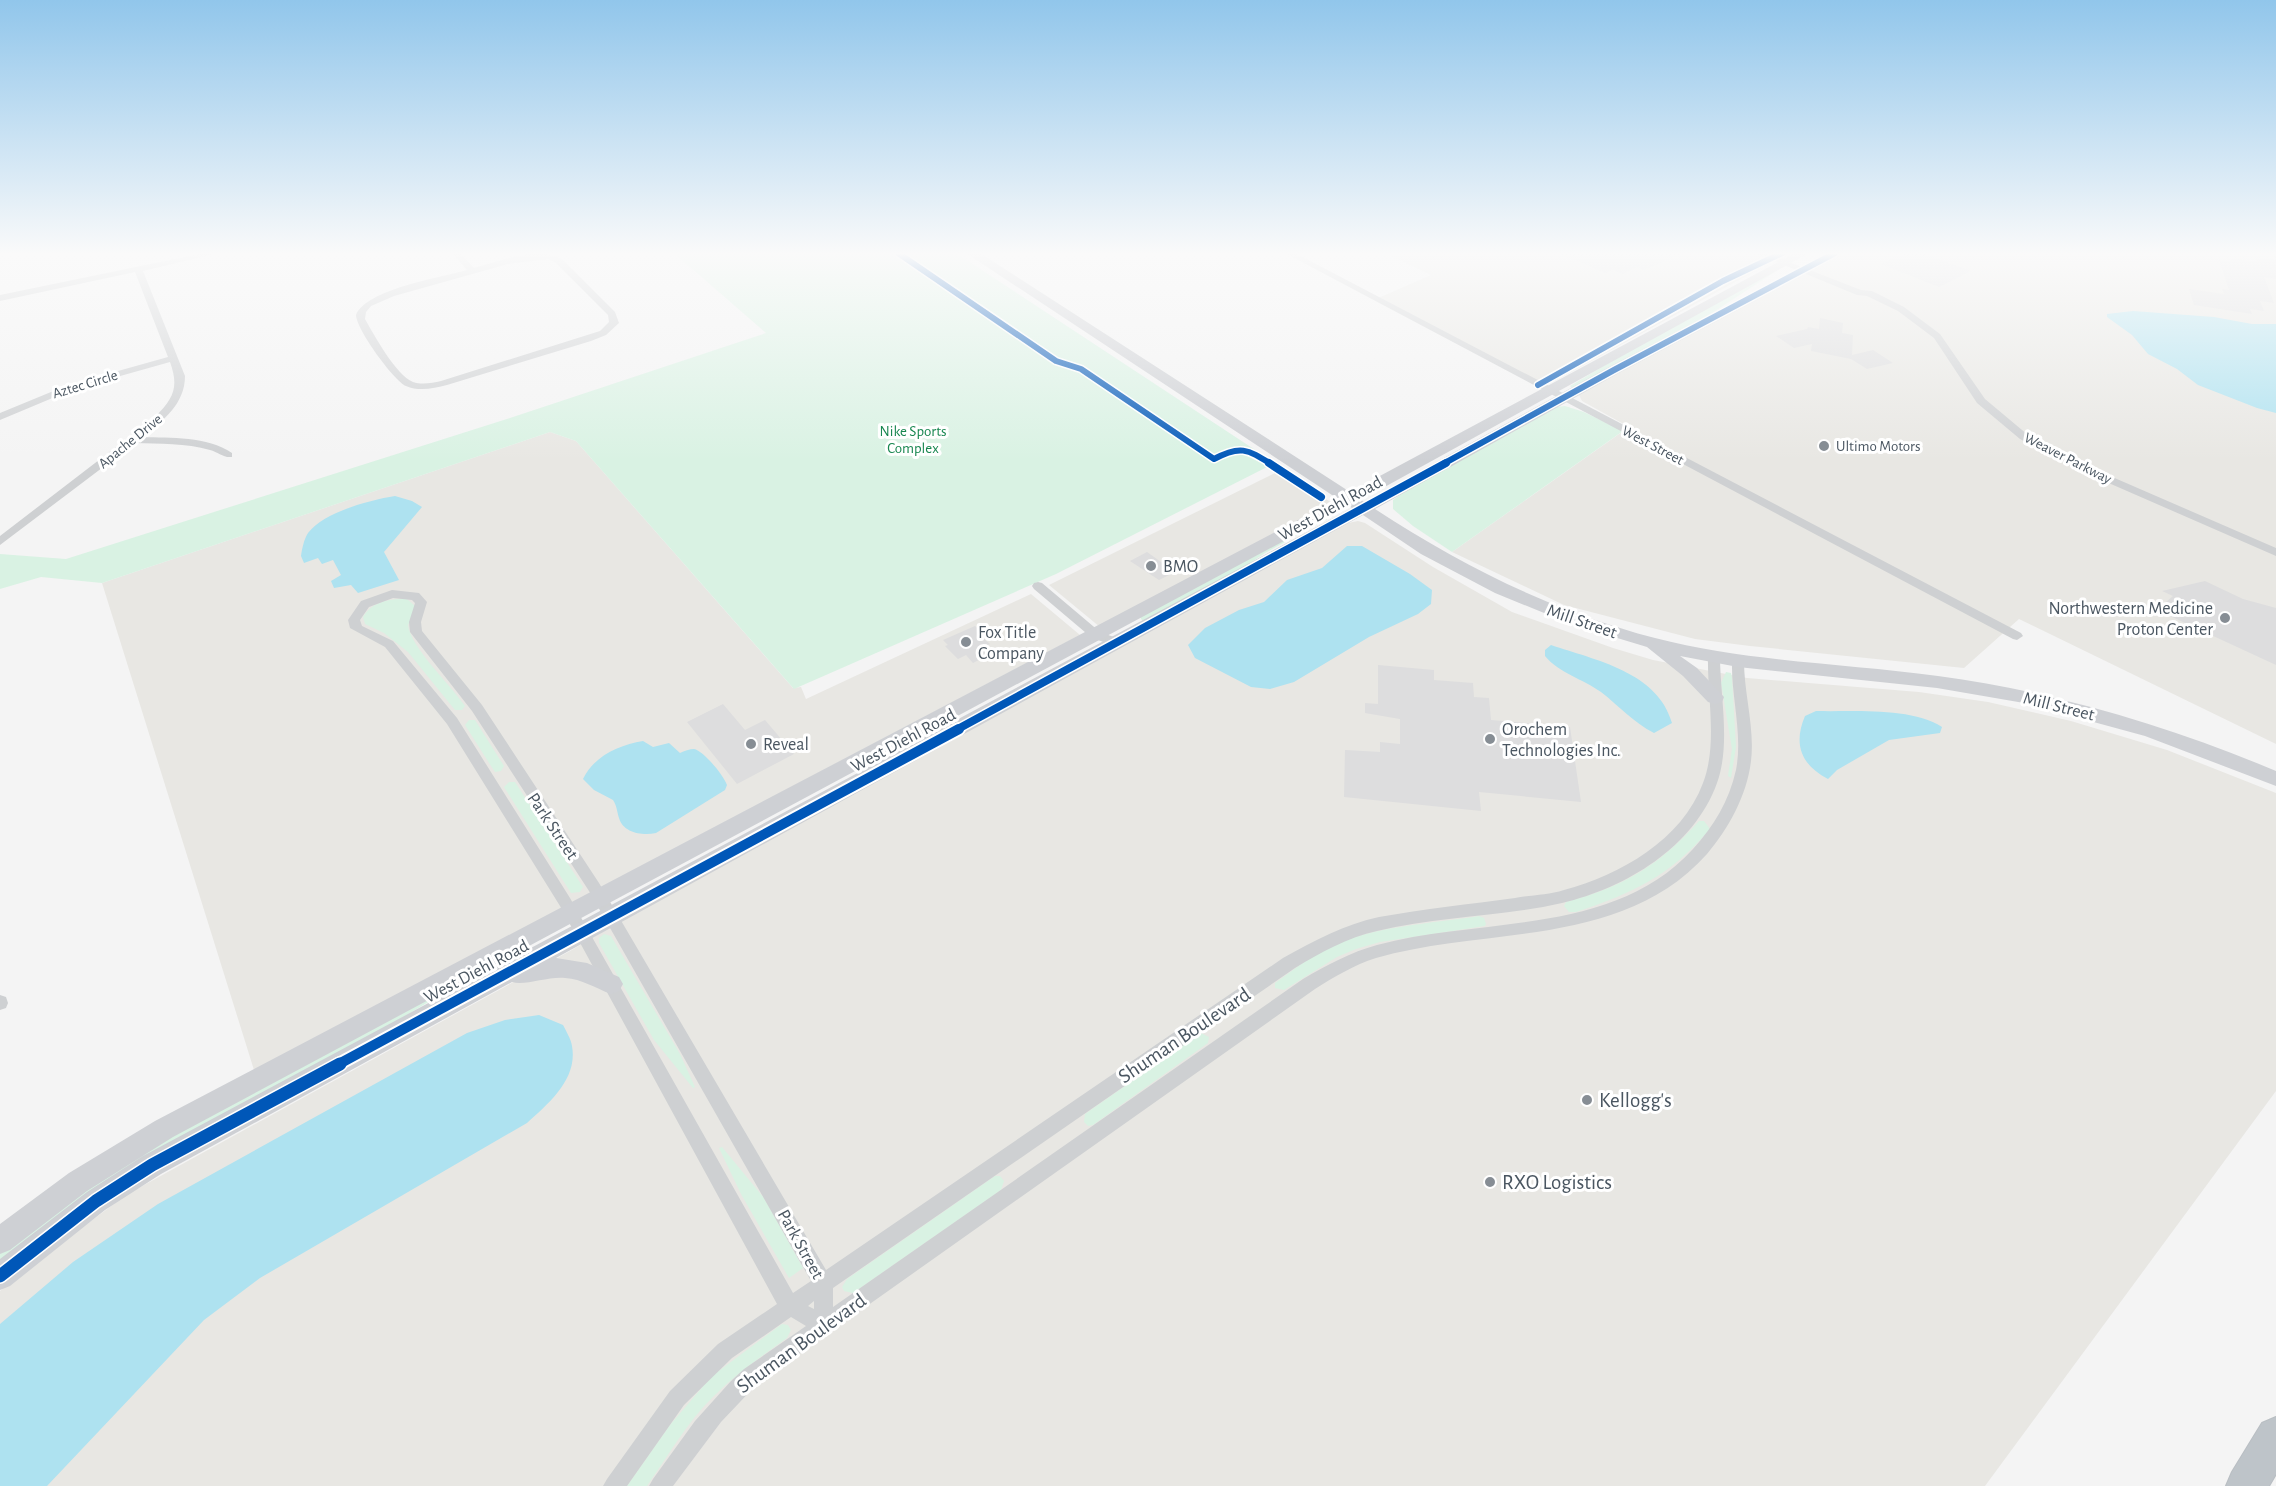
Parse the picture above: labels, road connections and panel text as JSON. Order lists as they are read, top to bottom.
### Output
{
  "streets": {
    "street": [
      "Aztec Circle",
      "Apache Drive",
      "West Street",
      "Weaver Parkway",
      "West Diehl Road",
      "Mill Street",
      "Park Street",
      "Shuman Boulevard"
    ]
  },
  "crossings": [
    ["Aztec Circle", "Apache Drive"],
    ["West Street", "West Diehl Road"],
    ["West Diehl Road", "Mill Street"],
    ["West Diehl Road", "Park Street"],
    ["Mill Street", "Shuman Boulevard"],
    ["Park Street", "Shuman Boulevard"]
  ],
  "parks": ["Nike Sports Complex"],
  "places": [
    "Ultimo Motors",
    "BMO",
    "Northwestern Medicine Proton Center",
    "Fox Title Company",
    "Orochem Technologies Inc.",
    "Reveal",
    "Kellogg's",
    "RXO Logistics"
  ]
}
